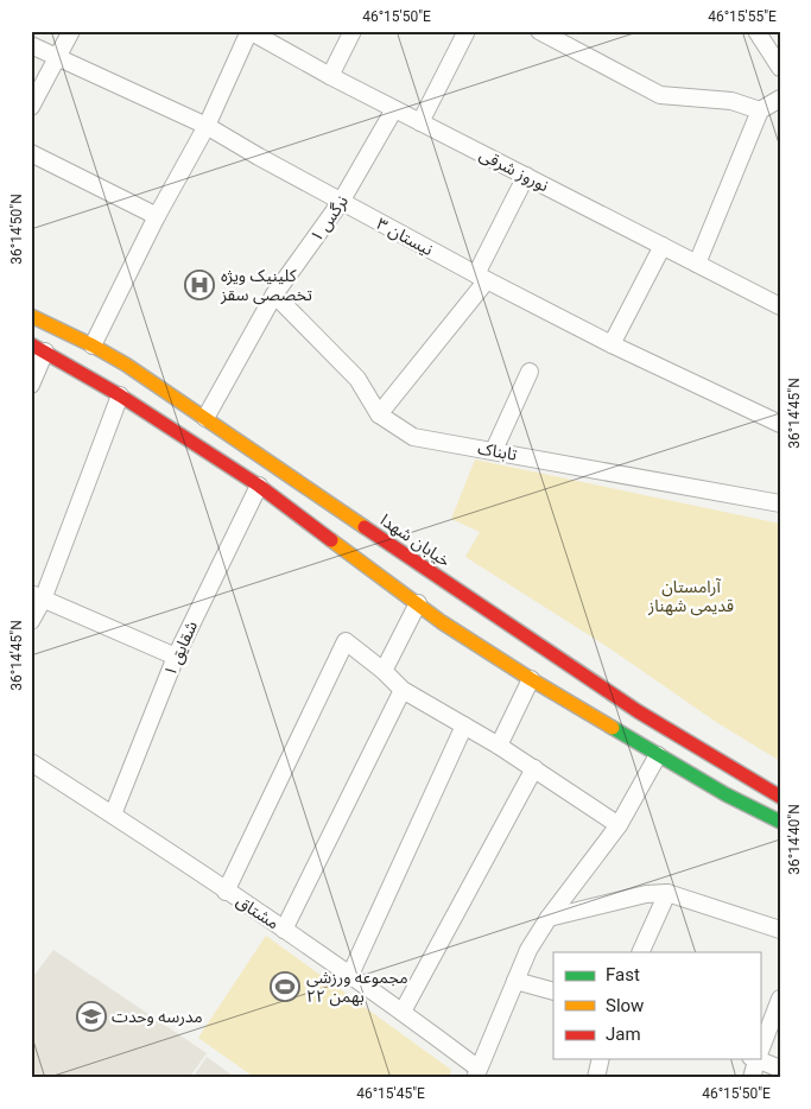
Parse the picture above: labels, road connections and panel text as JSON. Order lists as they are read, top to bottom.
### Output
{
  "streets": {
    "main road": ["خیابان شهدا"],
    "street": [
      "نوروز شرقی",
      "نرگس ۱",
      "نیستان ۳",
      "تابناک",
      "شقایق ۱",
      "مشتاق"
    ]
  },
  "crossings": [
    ["نوروز شرقی", "نرگس ۱"],
    ["نرگس ۱", "نیستان ۳"],
    ["نرگس ۱", "تابناک"],
    ["نرگس ۱", "خیابان شهدا"],
    ["شقایق ۱", "مشتاق"]
  ],
  "parks": ["آرامستان قدیمی شهناز"],
  "places": {
    "hospital": ["کلینیک ویژه تخصصی سقز"],
    "sports": ["مجموعه ورزشی ۲۲ بهمن"],
    "school or university": ["مدرسه وحدت"]
  },
  "legend": ["Fast", "Slow", "Jam"],
  "coordinates": [
    "46°15'50\"E",
    "46°15'55\"E",
    "36°14'50\"N",
    "36°14'45\"N",
    "36°14'40\"N",
    "46°15'45\"E"
  ]
}
